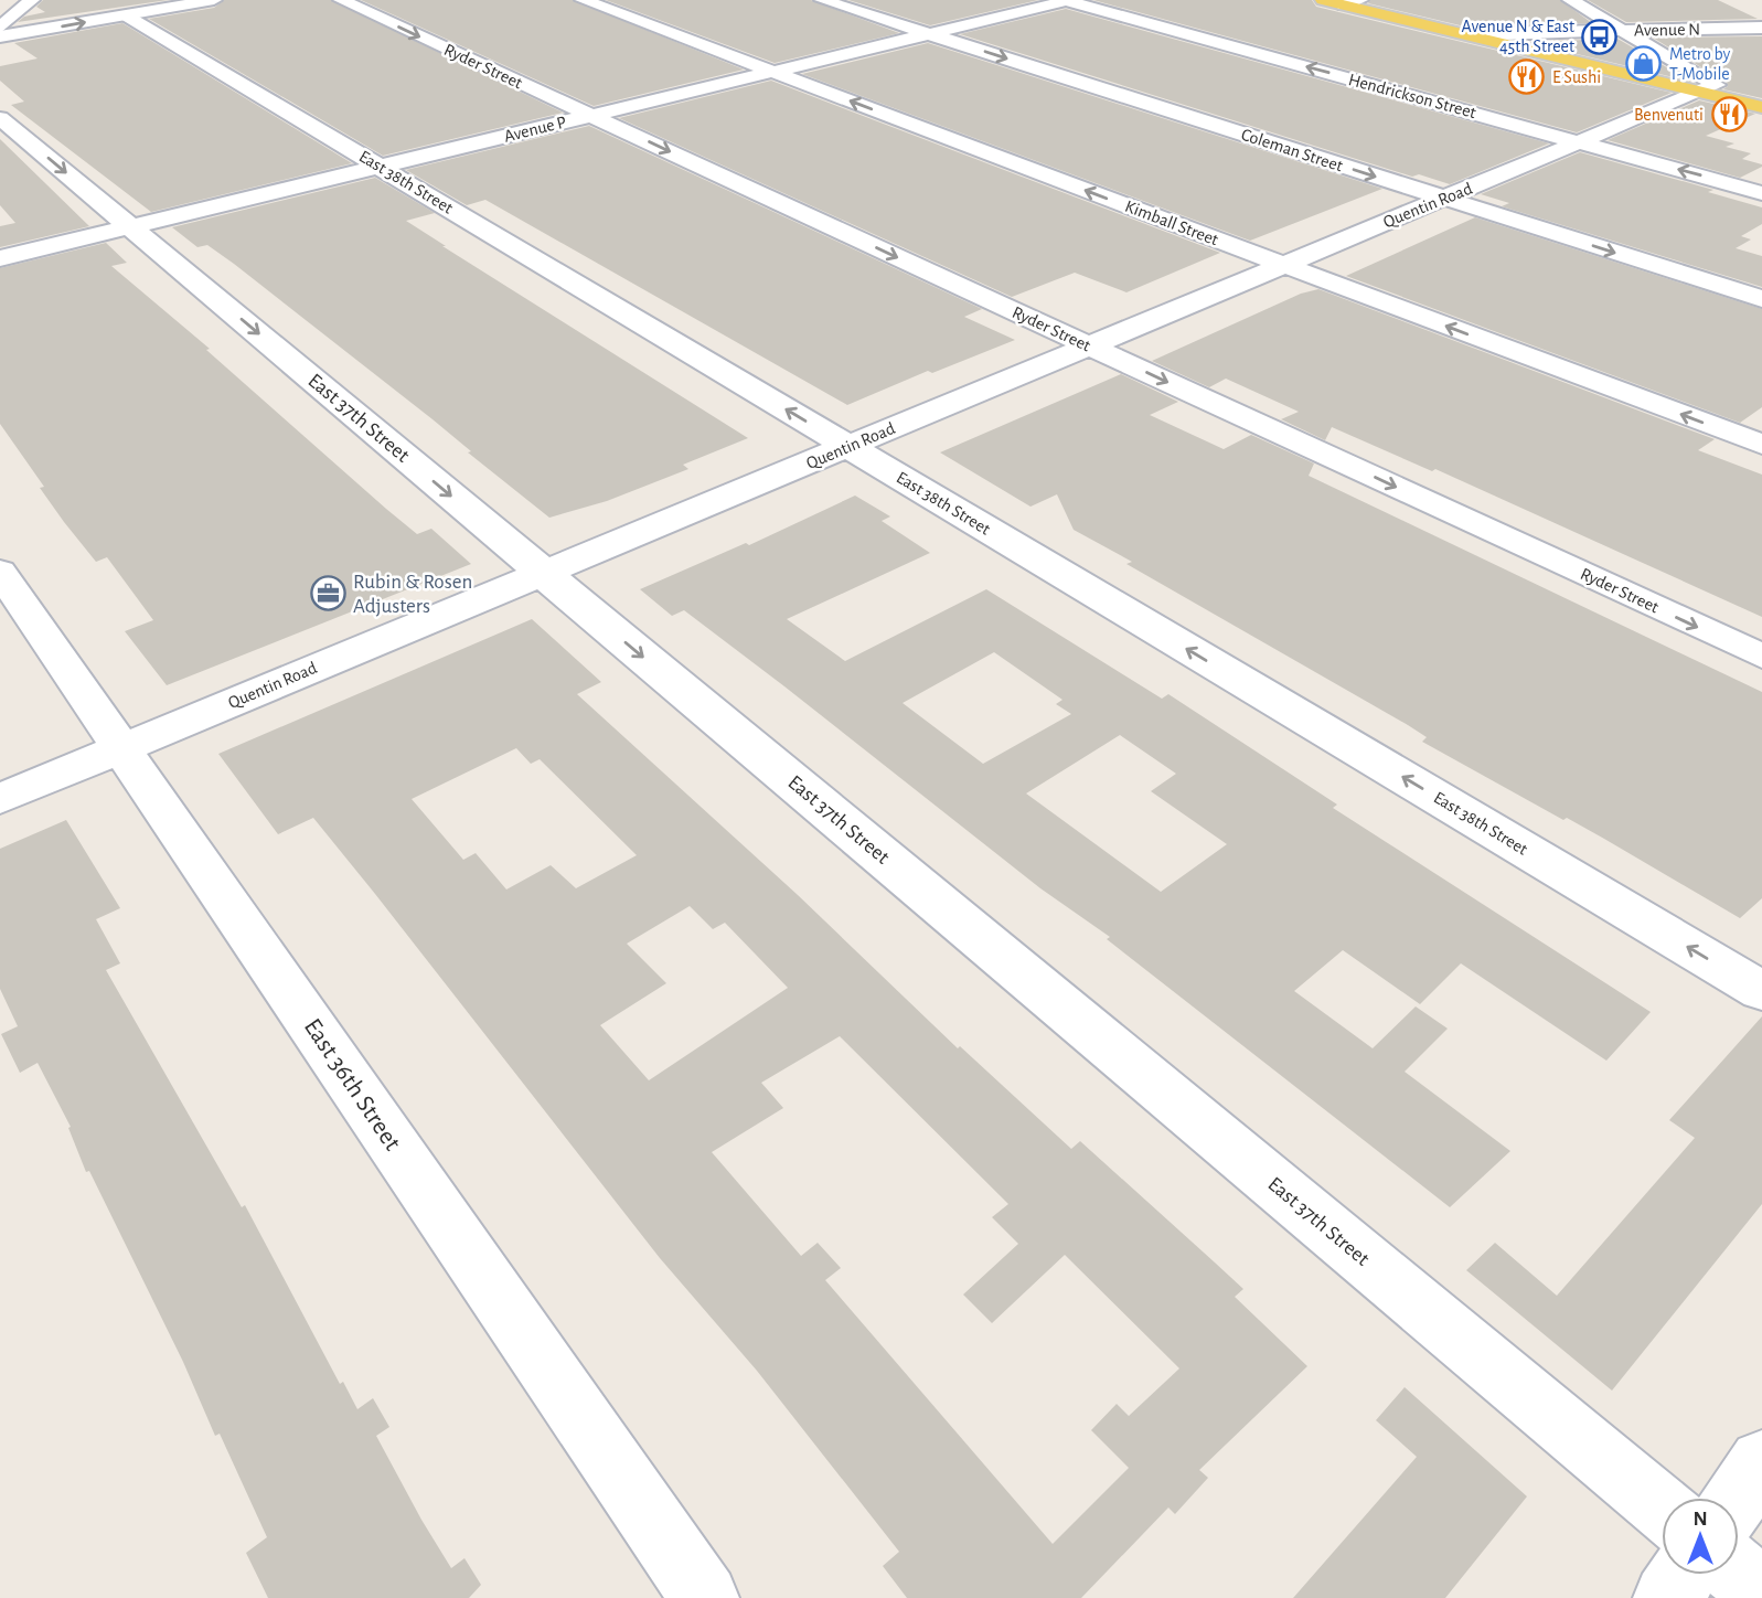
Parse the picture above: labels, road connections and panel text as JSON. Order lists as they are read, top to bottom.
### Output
{
  "streets": {
    "street": [
      "Avenue N",
      "Ryder Street",
      "Hendrickson Street",
      "Avenue P",
      "Coleman Street",
      "East 38th Street",
      "Quentin Road",
      "Kimball Street",
      "East 37th Street",
      "East 36th Street"
    ]
  },
  "crossings": [
    ["Ryder Street", "Avenue P"],
    ["Ryder Street", "Quentin Road"],
    ["Hendrickson Street", "Avenue P"],
    ["Hendrickson Street", "Quentin Road"],
    ["Avenue P", "Coleman Street"],
    ["Avenue P", "East 38th Street"],
    ["Avenue P", "Kimball Street"],
    ["Avenue P", "East 37th Street"],
    ["Coleman Street", "Quentin Road"],
    ["East 38th Street", "Quentin Road"],
    ["Quentin Road", "Kimball Street"],
    ["Quentin Road", "East 37th Street"],
    ["Quentin Road", "East 36th Street"]
  ],
  "one_way": [
    "Ryder Street",
    "Hendrickson Street",
    "Coleman Street",
    "East 38th Street",
    "Kimball Street",
    "East 37th Street"
  ],
  "places": {
    "bus stop": ["Avenue N & East 45th Street"],
    "shop": ["Metro by T-Mobile"],
    "restaurant": ["E Sushi", "Benvenuti"],
    "office": ["Rubin & Rosen Adjusters"]
  },
  "north": "top"
}
